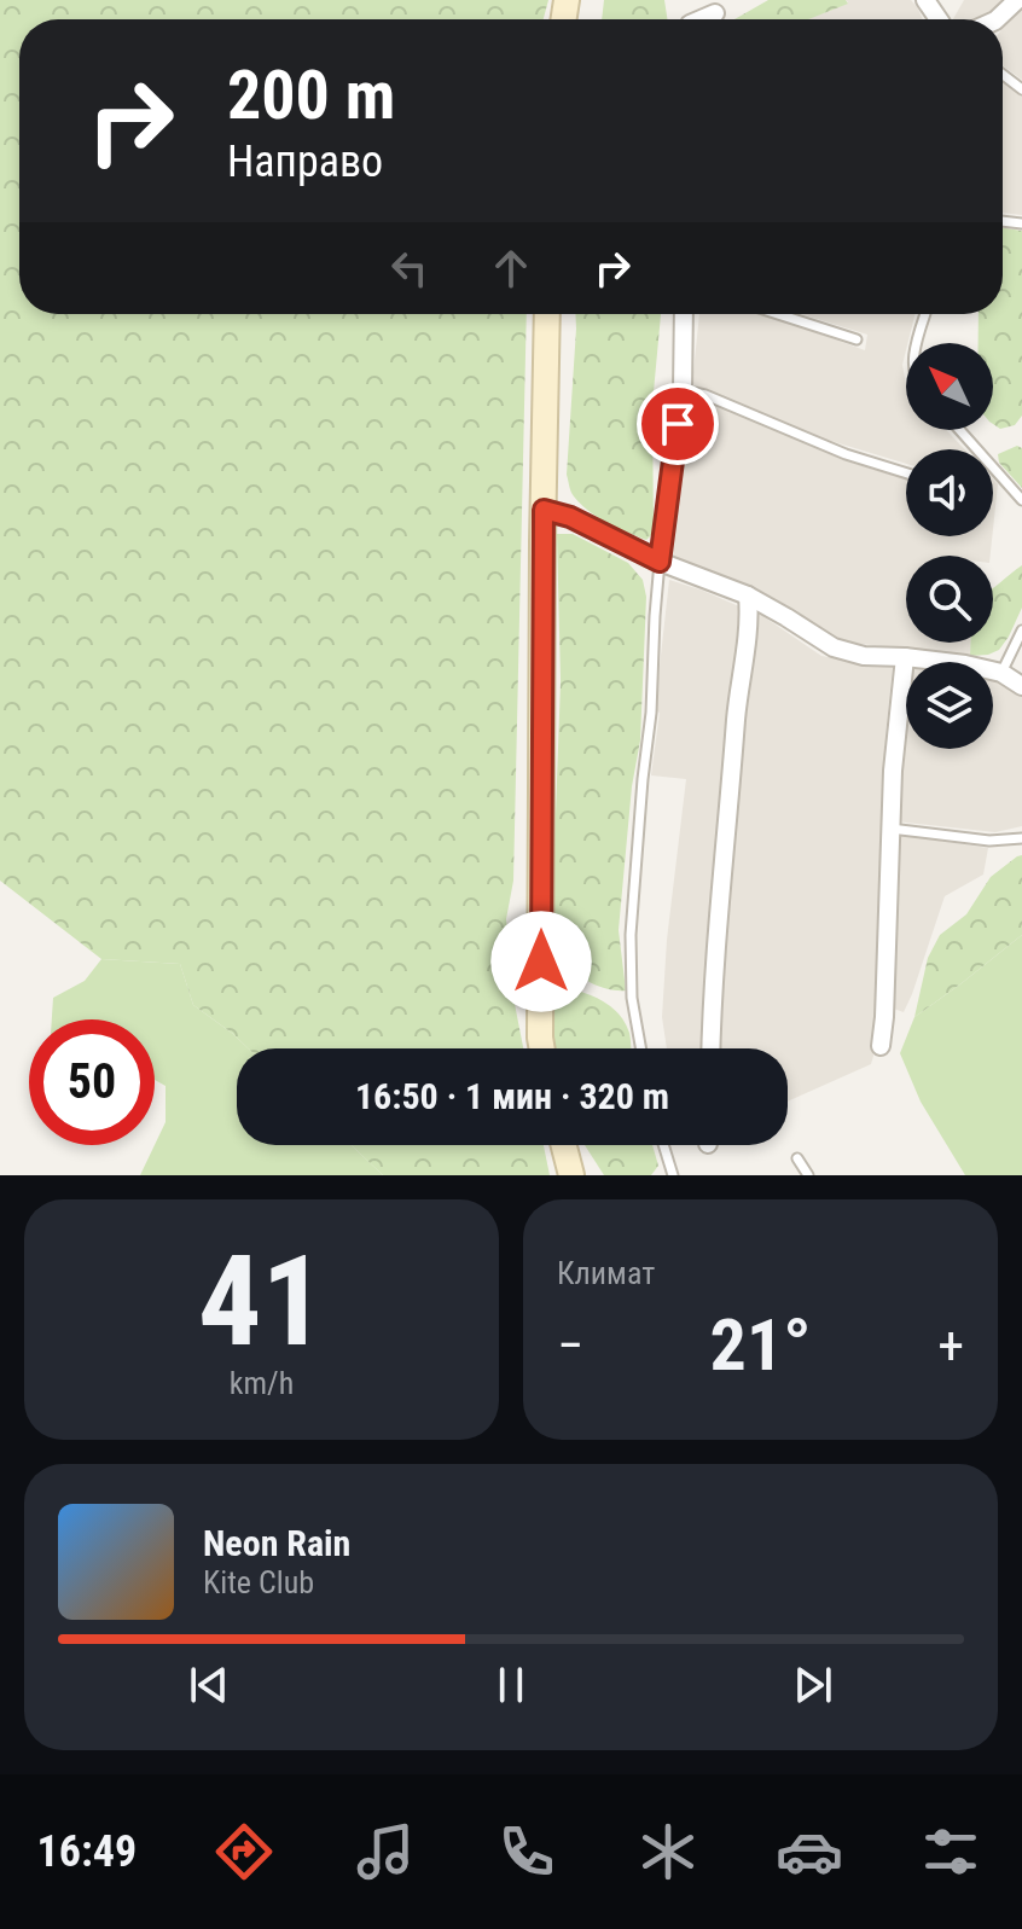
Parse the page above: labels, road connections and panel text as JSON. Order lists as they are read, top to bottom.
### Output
{
  "north": "top left",
  "page": {
    "turn": ["200 m", "Направо"],
    "limit": "50",
    "trip": "16:50 · 1 мин · 320 m",
    "tile": [
      ["41", "km/h"],
      "Климат"
    ],
    "heat": ["−", "21°", "+"],
    "song": ["Neon Rain", "Kite Club"],
    "tabs": "16:49"
  }
}
